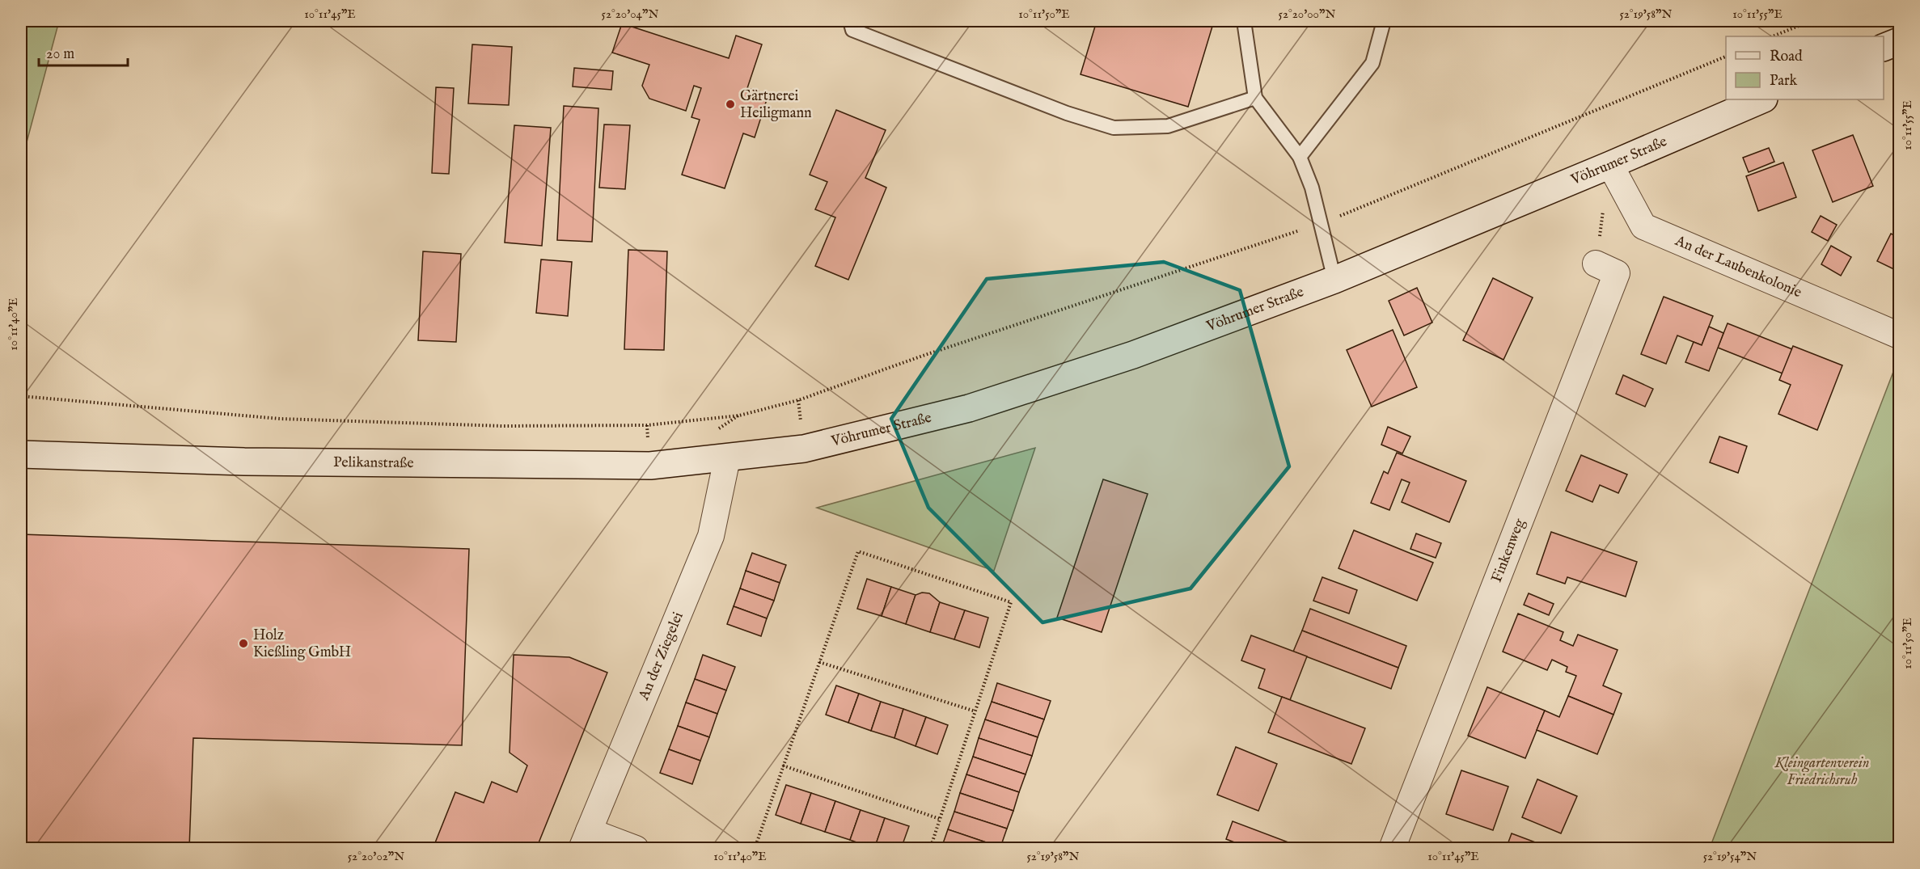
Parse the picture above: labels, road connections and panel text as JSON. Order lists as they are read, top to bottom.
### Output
{
  "streets": {
    "main road": ["Vöhrumer Straße", "Pelikanstraße"],
    "street": ["An der Laubenkolonie", "Finkenweg", "An der Ziegelei"]
  },
  "crossings": [
    ["Vöhrumer Straße", "An der Laubenkolonie"],
    ["Vöhrumer Straße", "Pelikanstraße"],
    ["Vöhrumer Straße", "An der Ziegelei"],
    ["Pelikanstraße", "An der Ziegelei"]
  ],
  "parks": ["Kleingartenverein Friedrichsruh"],
  "places": ["Gärtnerei Heiligmann", "Holz Kießling GmbH"],
  "legend": ["Road", "Park"],
  "scale_bar": "20 m",
  "coordinates": [
    "10°11'45\"E",
    "52°20'04\"N",
    "10°11'50\"E",
    "52°20'00\"N",
    "52°19'58\"N",
    "10°11'55\"E",
    "10°11'40\"E",
    "52°20'02\"N",
    "52°19'54\"N"
  ]
}
